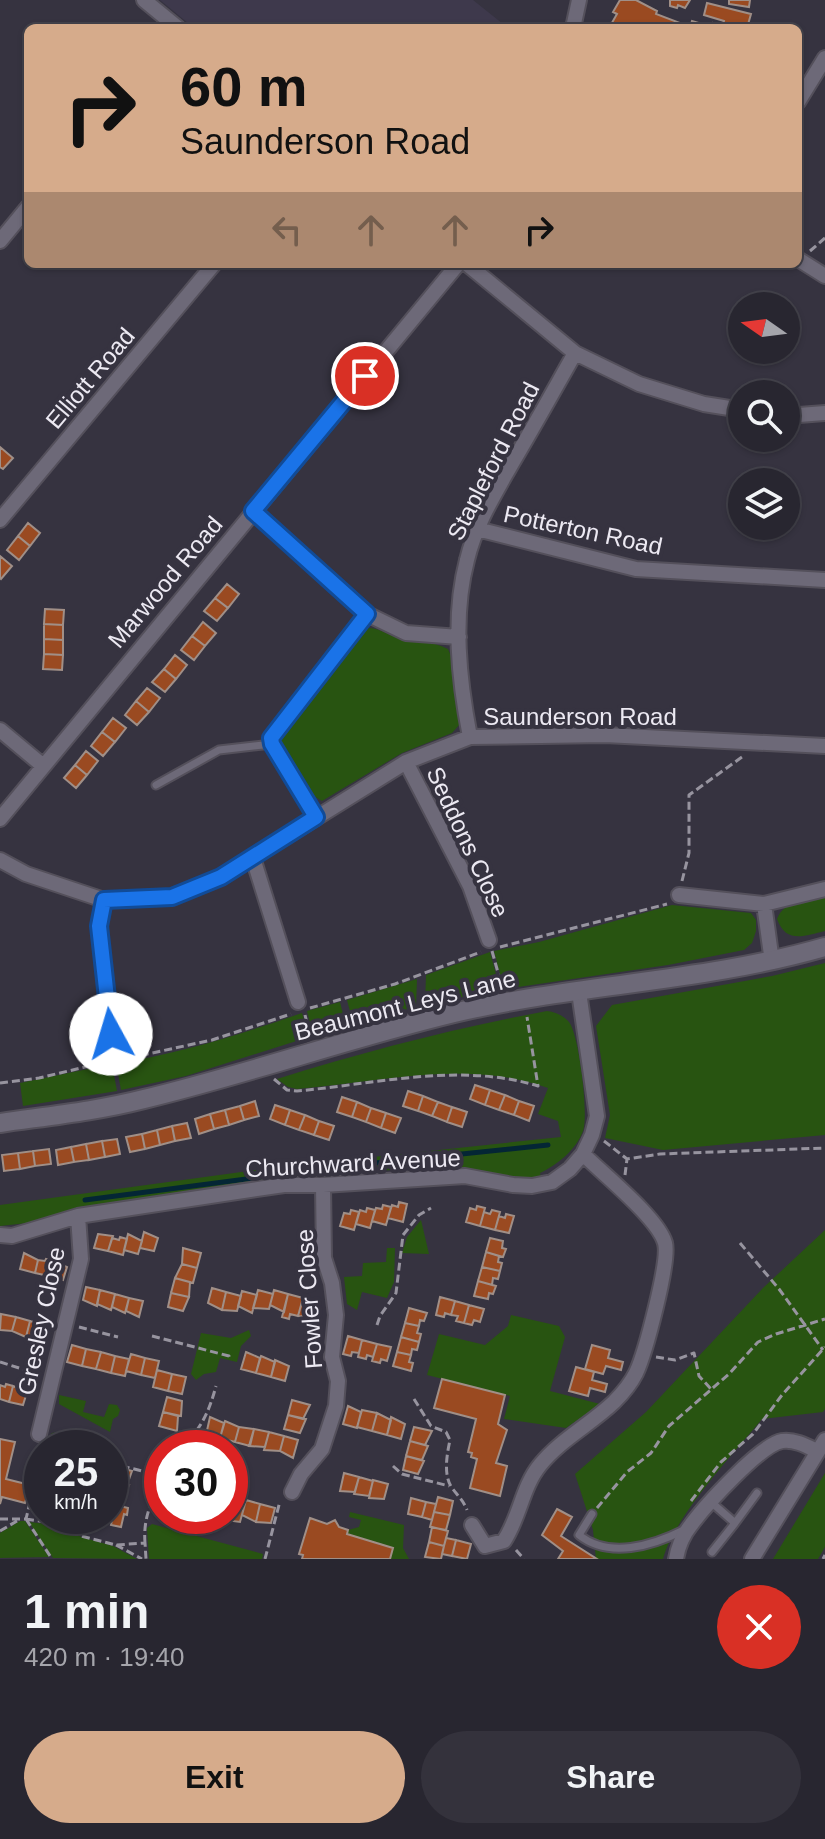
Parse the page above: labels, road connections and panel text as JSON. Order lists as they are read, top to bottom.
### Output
{
  "streets": {
    "street": [
      "Elliott Road",
      "Stapleford Road",
      "Potterton Road",
      "Marwood Road",
      "Saunderson Road",
      "Seddons Close",
      "Beaumont Leys Lane",
      "Churchward Avenue",
      "Fowler Close",
      "Gresley Close"
    ]
  },
  "crossings": [
    ["Stapleford Road", "Potterton Road"],
    ["Stapleford Road", "Saunderson Road"],
    ["Saunderson Road", "Seddons Close"],
    ["Beaumont Leys Lane", "Churchward Avenue"],
    ["Churchward Avenue", "Fowler Close"],
    ["Churchward Avenue", "Gresley Close"]
  ],
  "north": "left",
  "page": {
    "turn": ["60 m", "Saunderson Road"],
    "speed": "25 km/h",
    "limit": "30",
    "heading": ["1 min", "420 m · 19:40"],
    "buttons": ["Exit", "Share"]
  }
}
